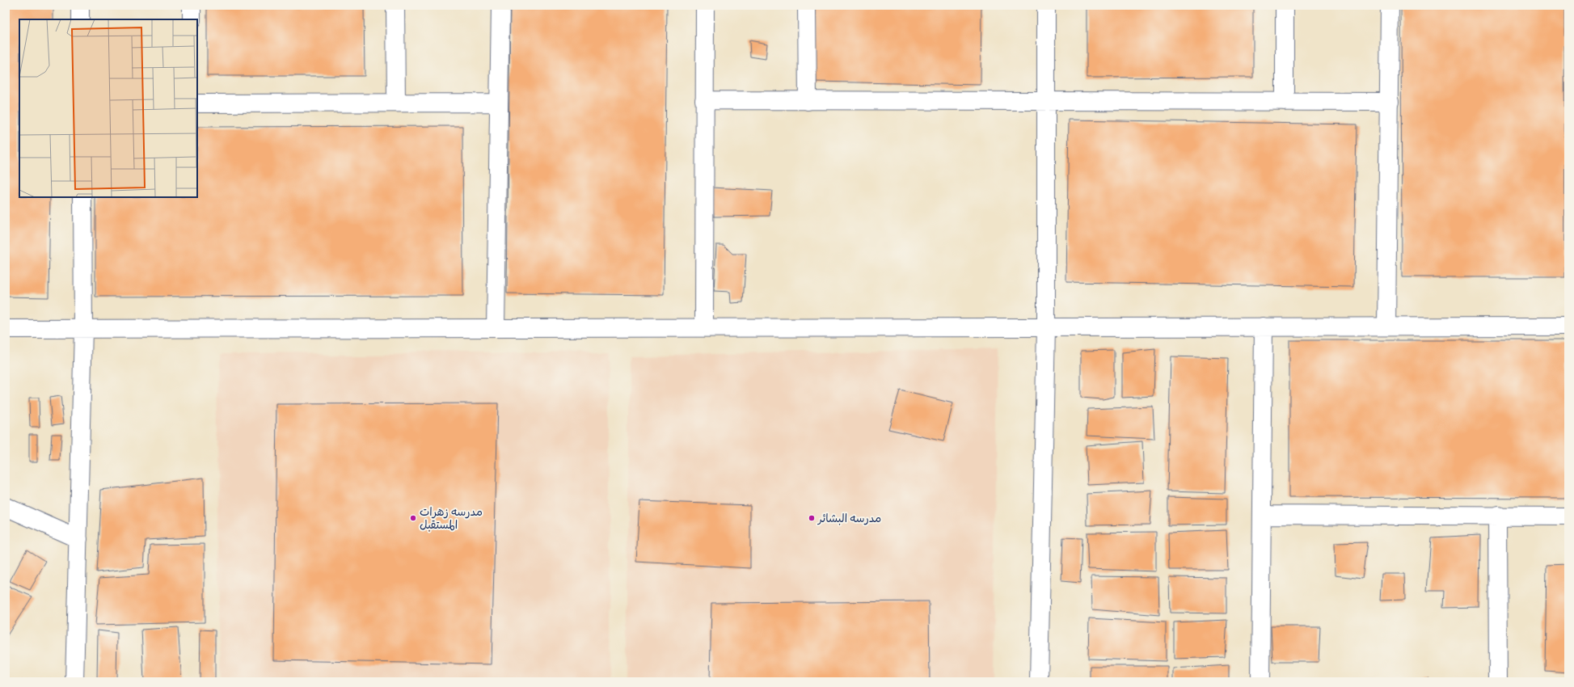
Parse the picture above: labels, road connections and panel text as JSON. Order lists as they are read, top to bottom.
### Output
{
  "places": ["مدرسه زهرات المستقبل", "مدرسه البشائر"]
}
